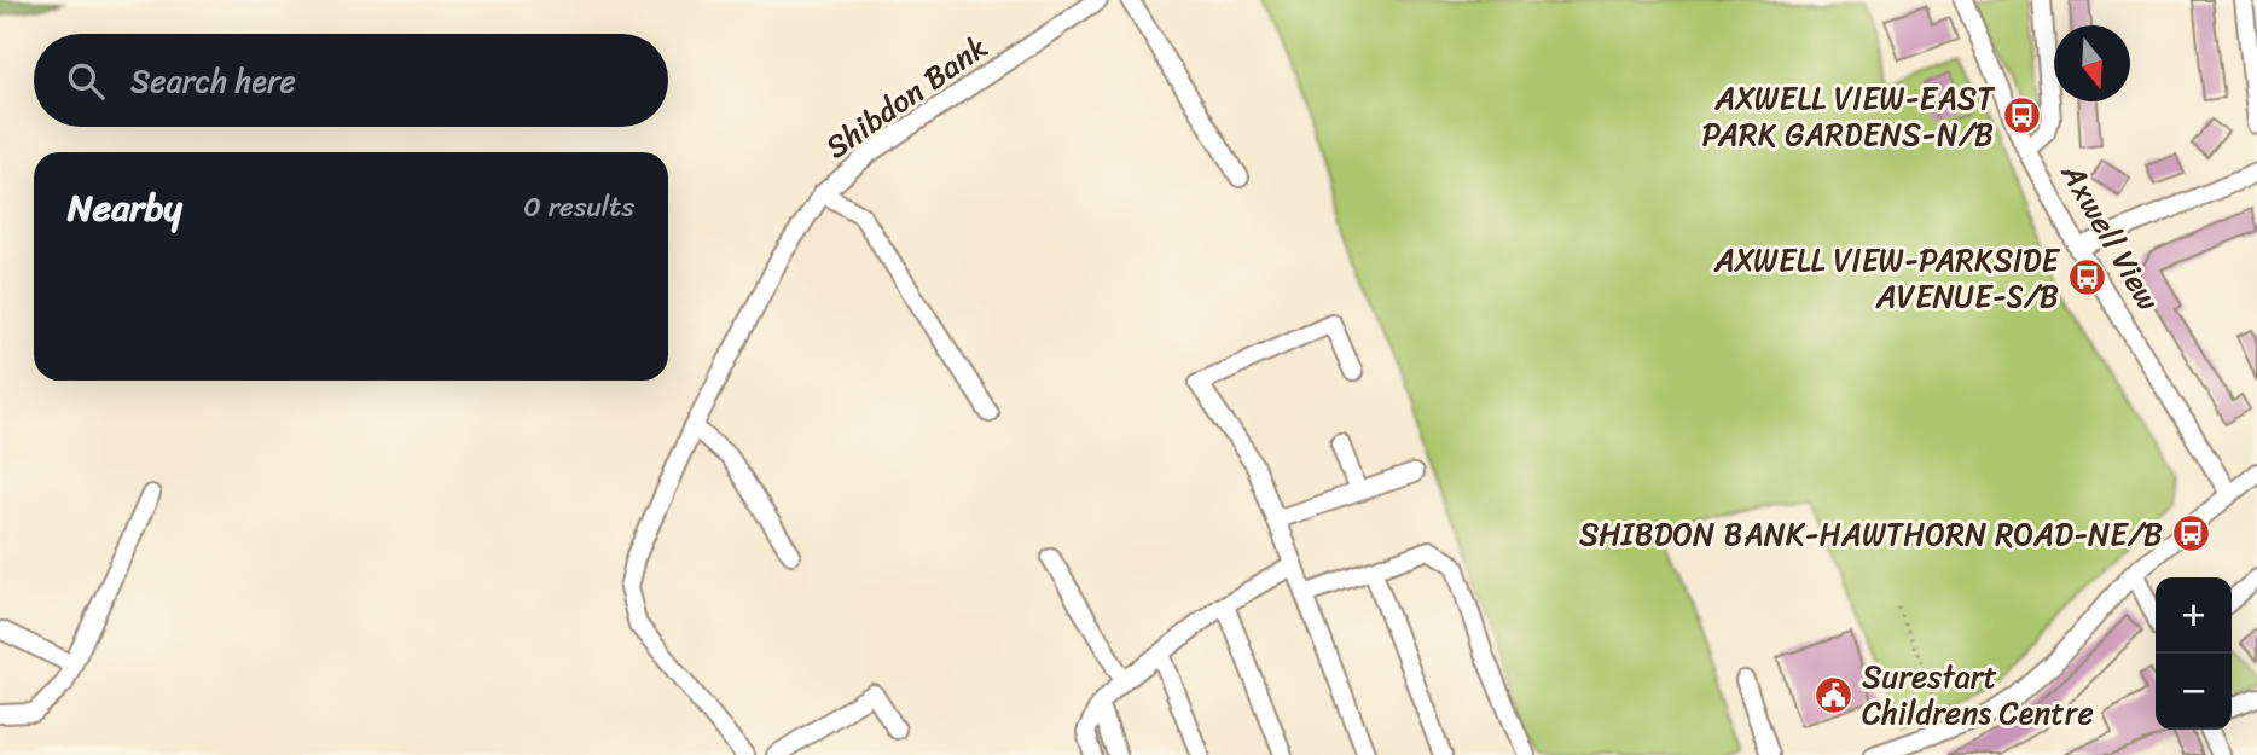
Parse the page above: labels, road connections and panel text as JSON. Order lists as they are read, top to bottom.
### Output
{
  "streets": {
    "street": ["Shibdon Bank", "Axwell View"]
  },
  "places": {
    "bus stop": ["AXWELL VIEW-EAST PARK GARDENS-N/B", "AXWELL VIEW-PARKSIDE AVENUE-S/B", "SHIBDON BANK-HAWTHORN ROAD-NE/B"],
    "public building": ["Surestart Childrens Centre"]
  },
  "north": "bottom",
  "page": {
    "search": "Search here",
    "heading": ["Nearby", "0 results"],
    "map_buttons": ["+", "−"]
  }
}
